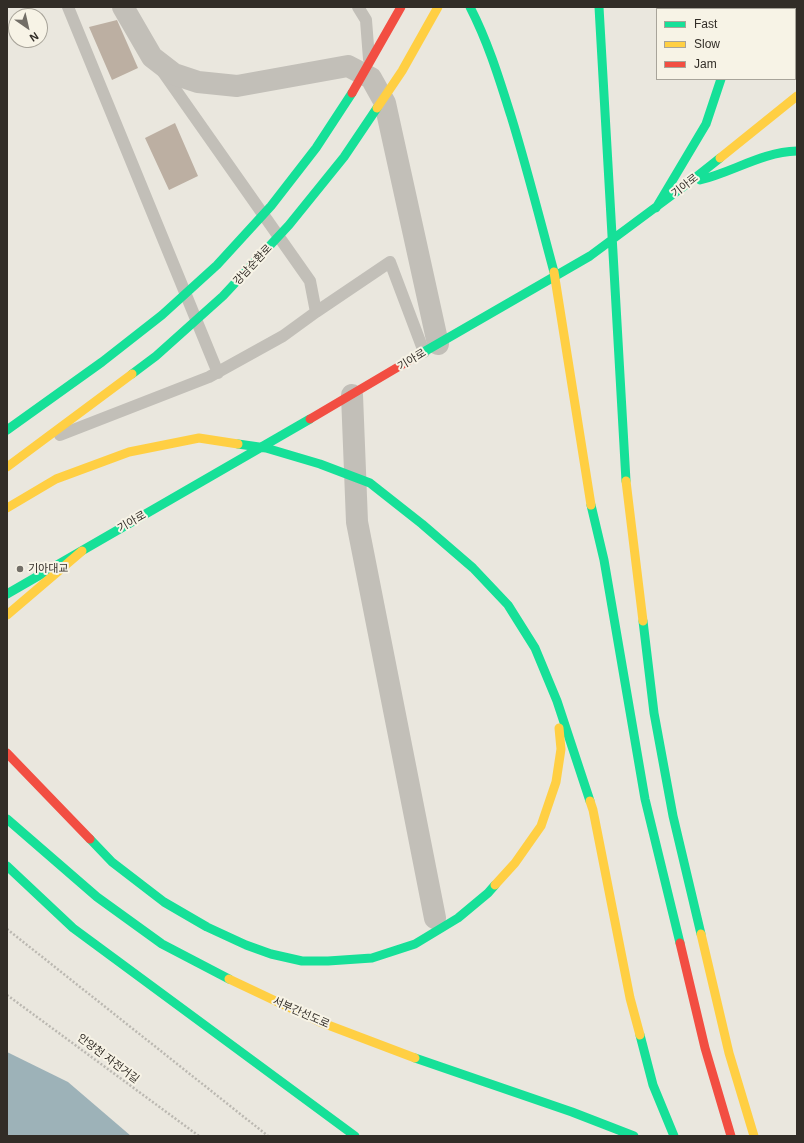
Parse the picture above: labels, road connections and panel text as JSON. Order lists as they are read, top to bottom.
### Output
{
  "streets": {
    "main road": ["기아로", "강남순환로", "서부간선도로"],
    "path": ["안양천 자전거길"]
  },
  "places": ["기아대교"],
  "legend": ["Fast", "Slow", "Jam"],
  "north": "bottom right"
}
